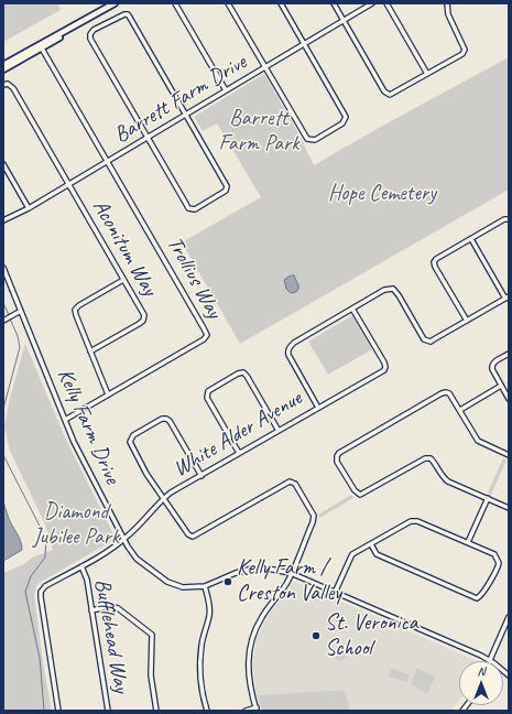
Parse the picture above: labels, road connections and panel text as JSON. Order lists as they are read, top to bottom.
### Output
{
  "streets": {
    "street": [
      "Barrett Farm Drive",
      "Aconitum Way",
      "Trollius Way",
      "Kelly Farm Drive",
      "White Alder Avenue",
      "Bufflehead Way"
    ]
  },
  "crossings": [
    ["Barrett Farm Drive", "Aconitum Way"],
    ["Barrett Farm Drive", "Trollius Way"],
    ["Trollius Way", "Kelly Farm Drive"],
    ["Kelly Farm Drive", "White Alder Avenue"],
    ["White Alder Avenue", "Bufflehead Way"]
  ],
  "parks": ["Barrett Farm Park", "Hope Cemetery", "Diamond Jubilee Park"],
  "places": ["Kelly Farm / Creston Valley", "St. Veronica School"],
  "north": "top"
}
